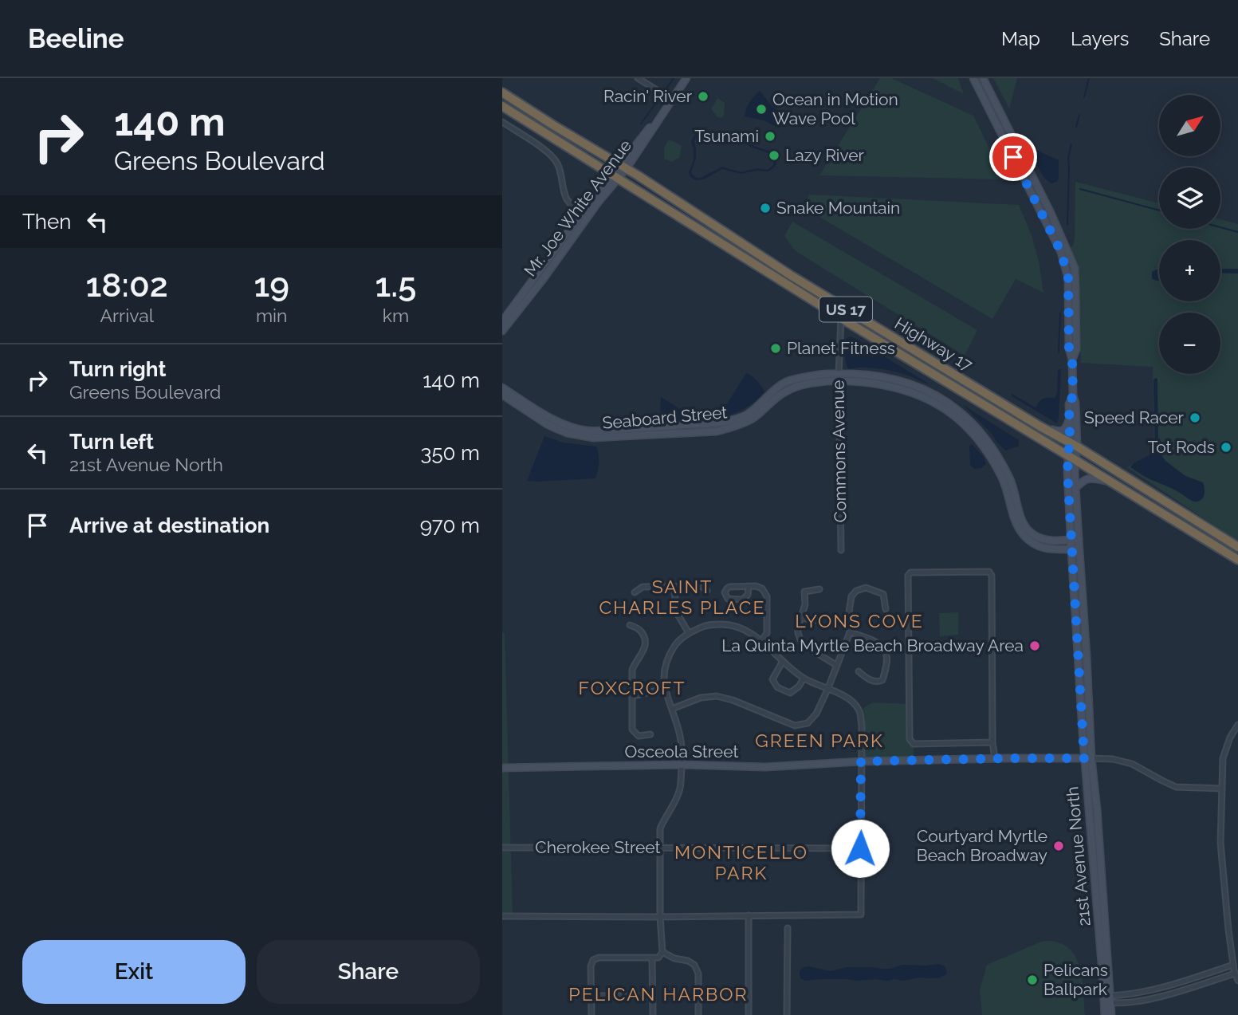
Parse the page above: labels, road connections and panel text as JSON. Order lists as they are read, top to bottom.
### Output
{
  "streets": {
    "highway": ["US 17", "Highway 17"],
    "street": [
      "Mr. Joe White Avenue",
      "Seaboard Street",
      "Commons Avenue",
      "Osceola Street",
      "Cherokee Street",
      "21st Avenue North"
    ]
  },
  "crossings": [
    ["Mr. Joe White Avenue", "Highway 17"],
    ["Highway 17", "Commons Avenue"],
    ["Highway 17", "21st Avenue North"],
    ["Seaboard Street", "Commons Avenue"],
    ["Seaboard Street", "21st Avenue North"],
    ["Osceola Street", "21st Avenue North"]
  ],
  "districts": [
    "SAINT CHARLES PLACE",
    "LYONS COVE",
    "FOXCROFT",
    "GREEN PARK",
    "MONTICELLO PARK",
    "PELICAN HARBOR"
  ],
  "places": [
    "Racin' River",
    "Ocean in Motion Wave Pool",
    "Tsunami",
    "Lazy River",
    "Snake Mountain",
    "Planet Fitness",
    "Speed Racer",
    "Tot Rods",
    "La Quinta Myrtle Beach Broadway Area",
    "Courtyard Myrtle Beach Broadway",
    "Pelicans Ballpark"
  ],
  "north": "top right",
  "page": {
    "header": "Beeline",
    "nav": ["Map", "Layers", "Share"],
    "turn": ["140 m", "Greens Boulevard"],
    "map_buttons": ["+", "−"],
    "then": "Then",
    "eta": [
      "18:02",
      "Arrival",
      "19",
      "min",
      "1.5",
      "km"
    ],
    "list": [
      {
        "name": "Turn right",
        "note": "Greens Boulevard",
        "value": "140 m"
      },
      {
        "name": "Turn left",
        "note": "21st Avenue North",
        "value": "350 m"
      },
      {
        "name": "Arrive at destination",
        "value": "970 m"
      }
    ],
    "buttons": ["Exit", "Share"]
  }
}
